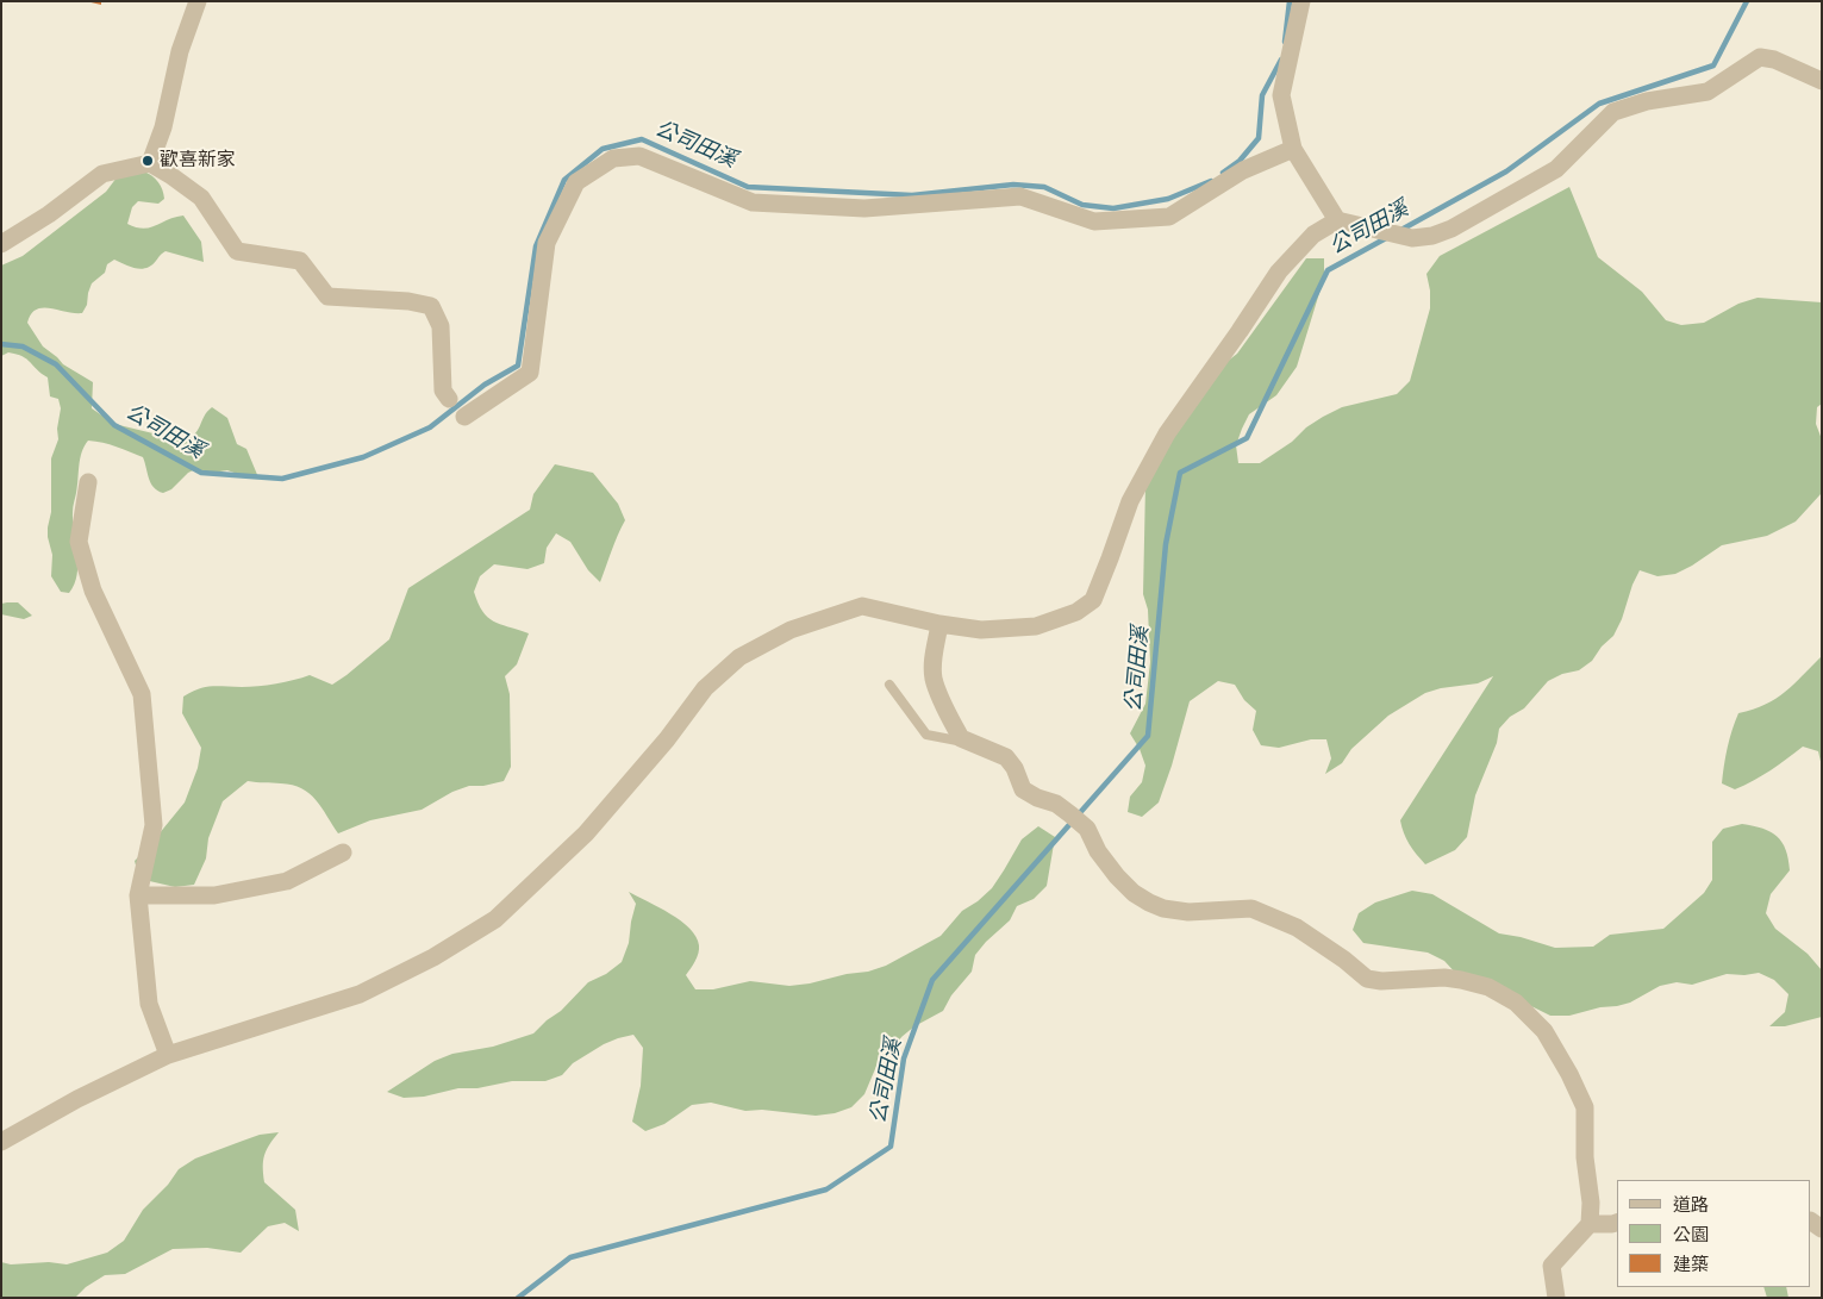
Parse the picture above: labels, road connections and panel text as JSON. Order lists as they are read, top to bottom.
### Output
{
  "water": ["公司田溪"],
  "places": ["歡喜新家"],
  "legend": ["道路", "公園", "建築"]
}
